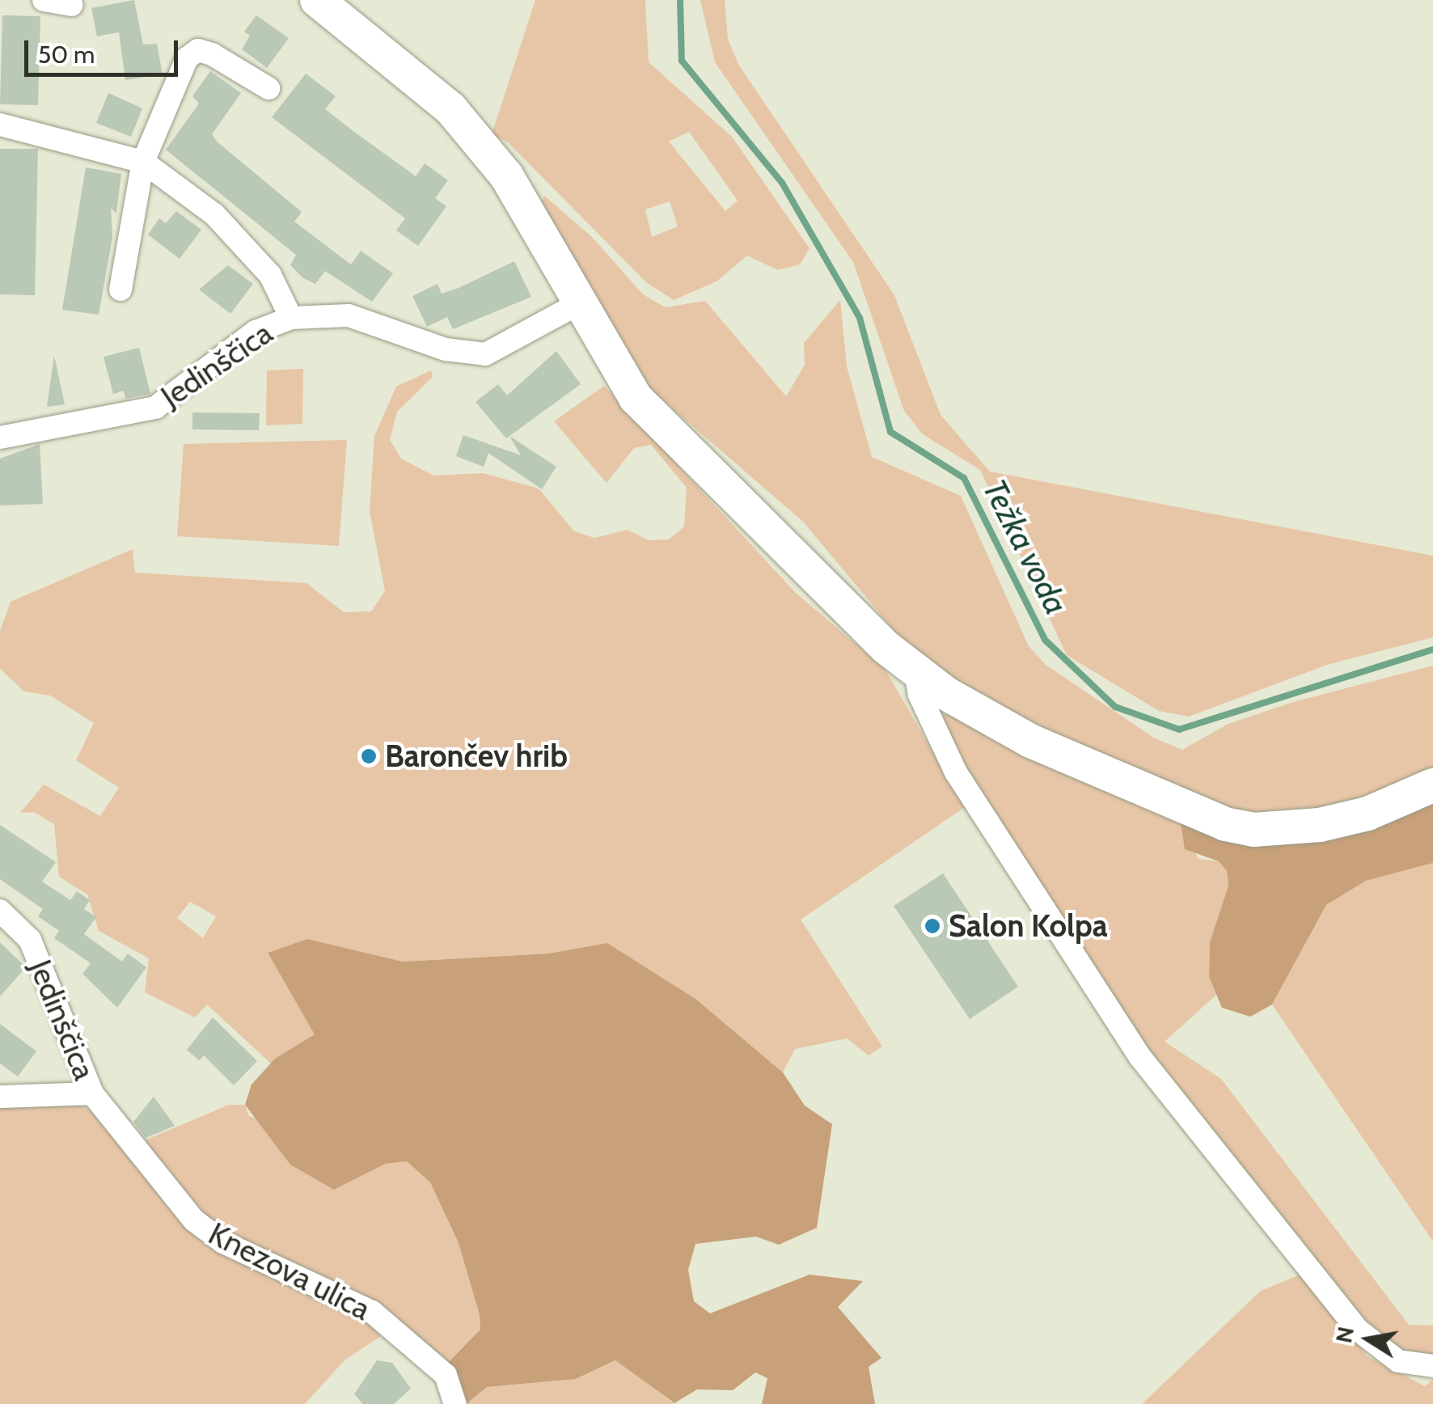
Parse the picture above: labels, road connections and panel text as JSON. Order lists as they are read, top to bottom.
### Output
{
  "streets": {
    "street": ["Jedinščica", "Knezova ulica"]
  },
  "crossings": [
    ["Jedinščica", "Knezova ulica"]
  ],
  "water": ["Težka voda"],
  "places": ["Barončev hrib", "Salon Kolpa"],
  "scale_bar": "50 m",
  "north": "left"
}
